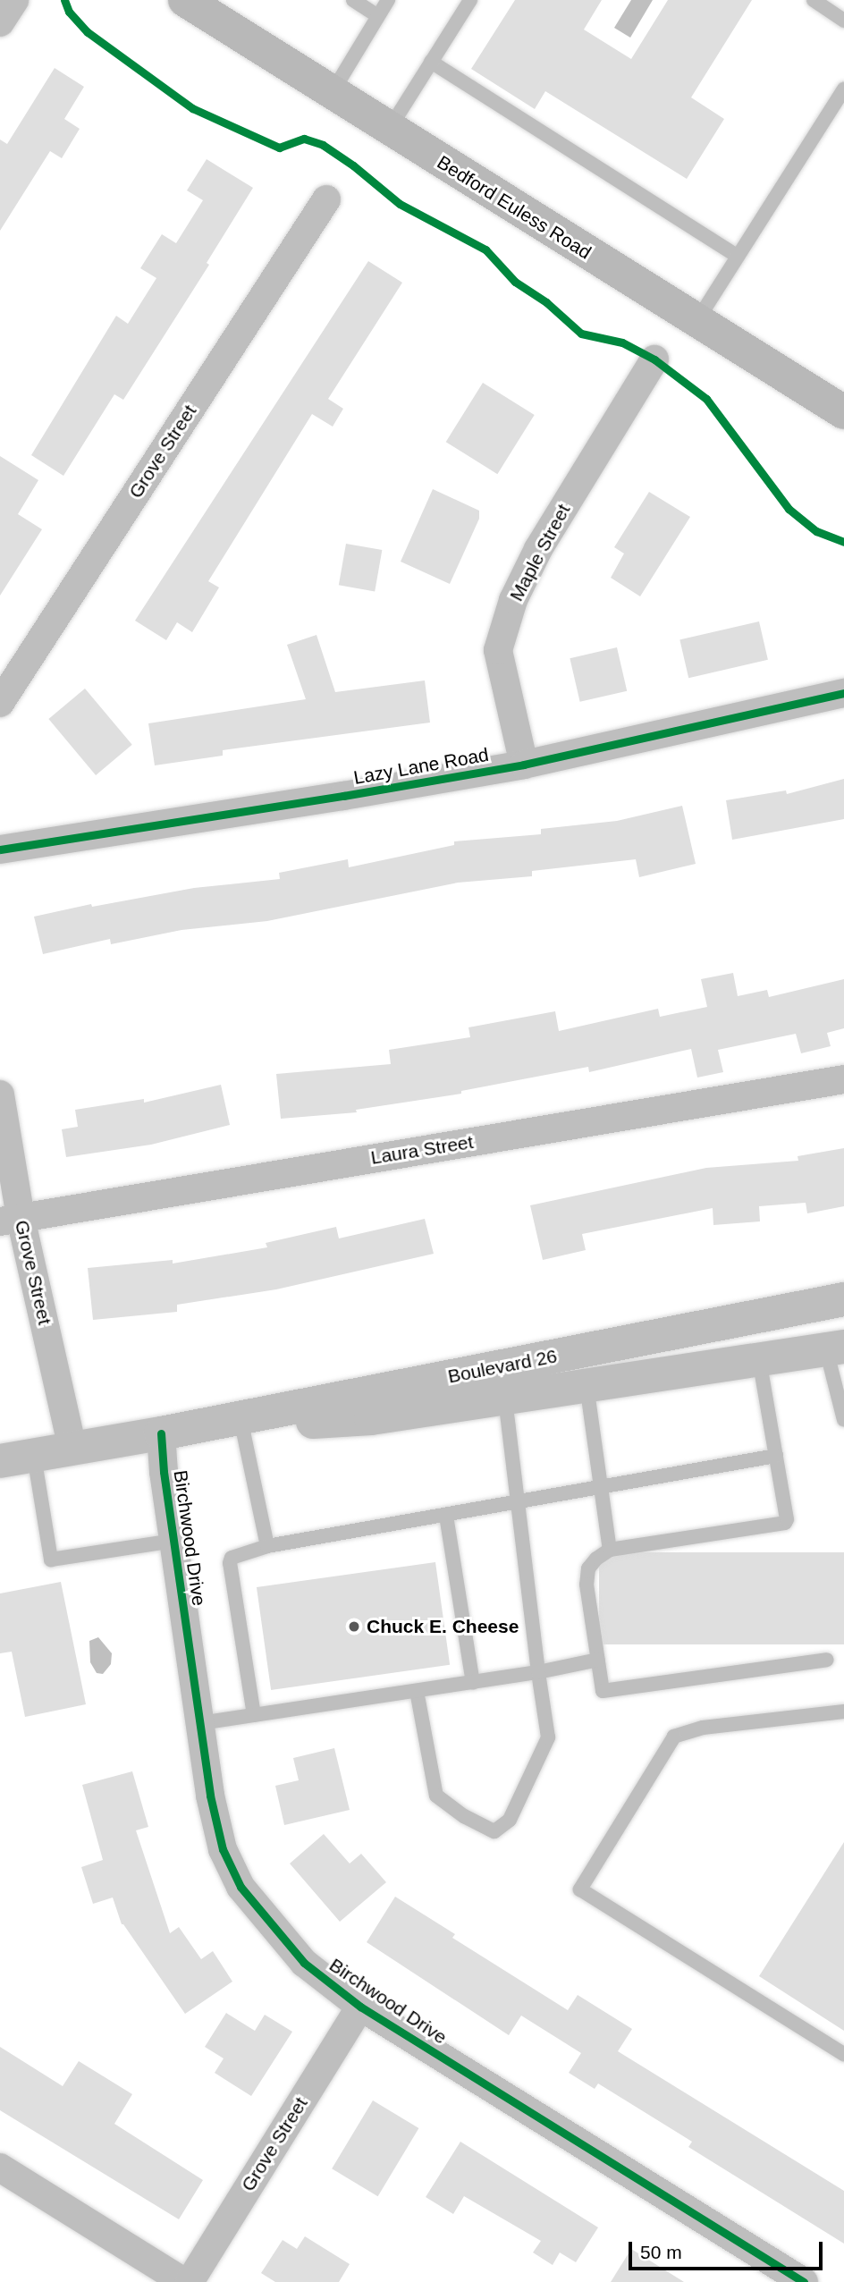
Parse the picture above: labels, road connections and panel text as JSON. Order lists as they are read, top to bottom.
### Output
{
  "streets": {
    "main road": ["Bedford Euless Road", "Boulevard 26"],
    "street": [
      "Grove Street",
      "Maple Street",
      "Lazy Lane Road",
      "Laura Street",
      "Birchwood Drive"
    ]
  },
  "crossings": [
    ["Grove Street", "Laura Street"],
    ["Grove Street", "Boulevard 26"],
    ["Grove Street", "Birchwood Drive"],
    ["Maple Street", "Lazy Lane Road"],
    ["Boulevard 26", "Birchwood Drive"]
  ],
  "places": ["Chuck E. Cheese"],
  "scale_bar": "50 m"
}
